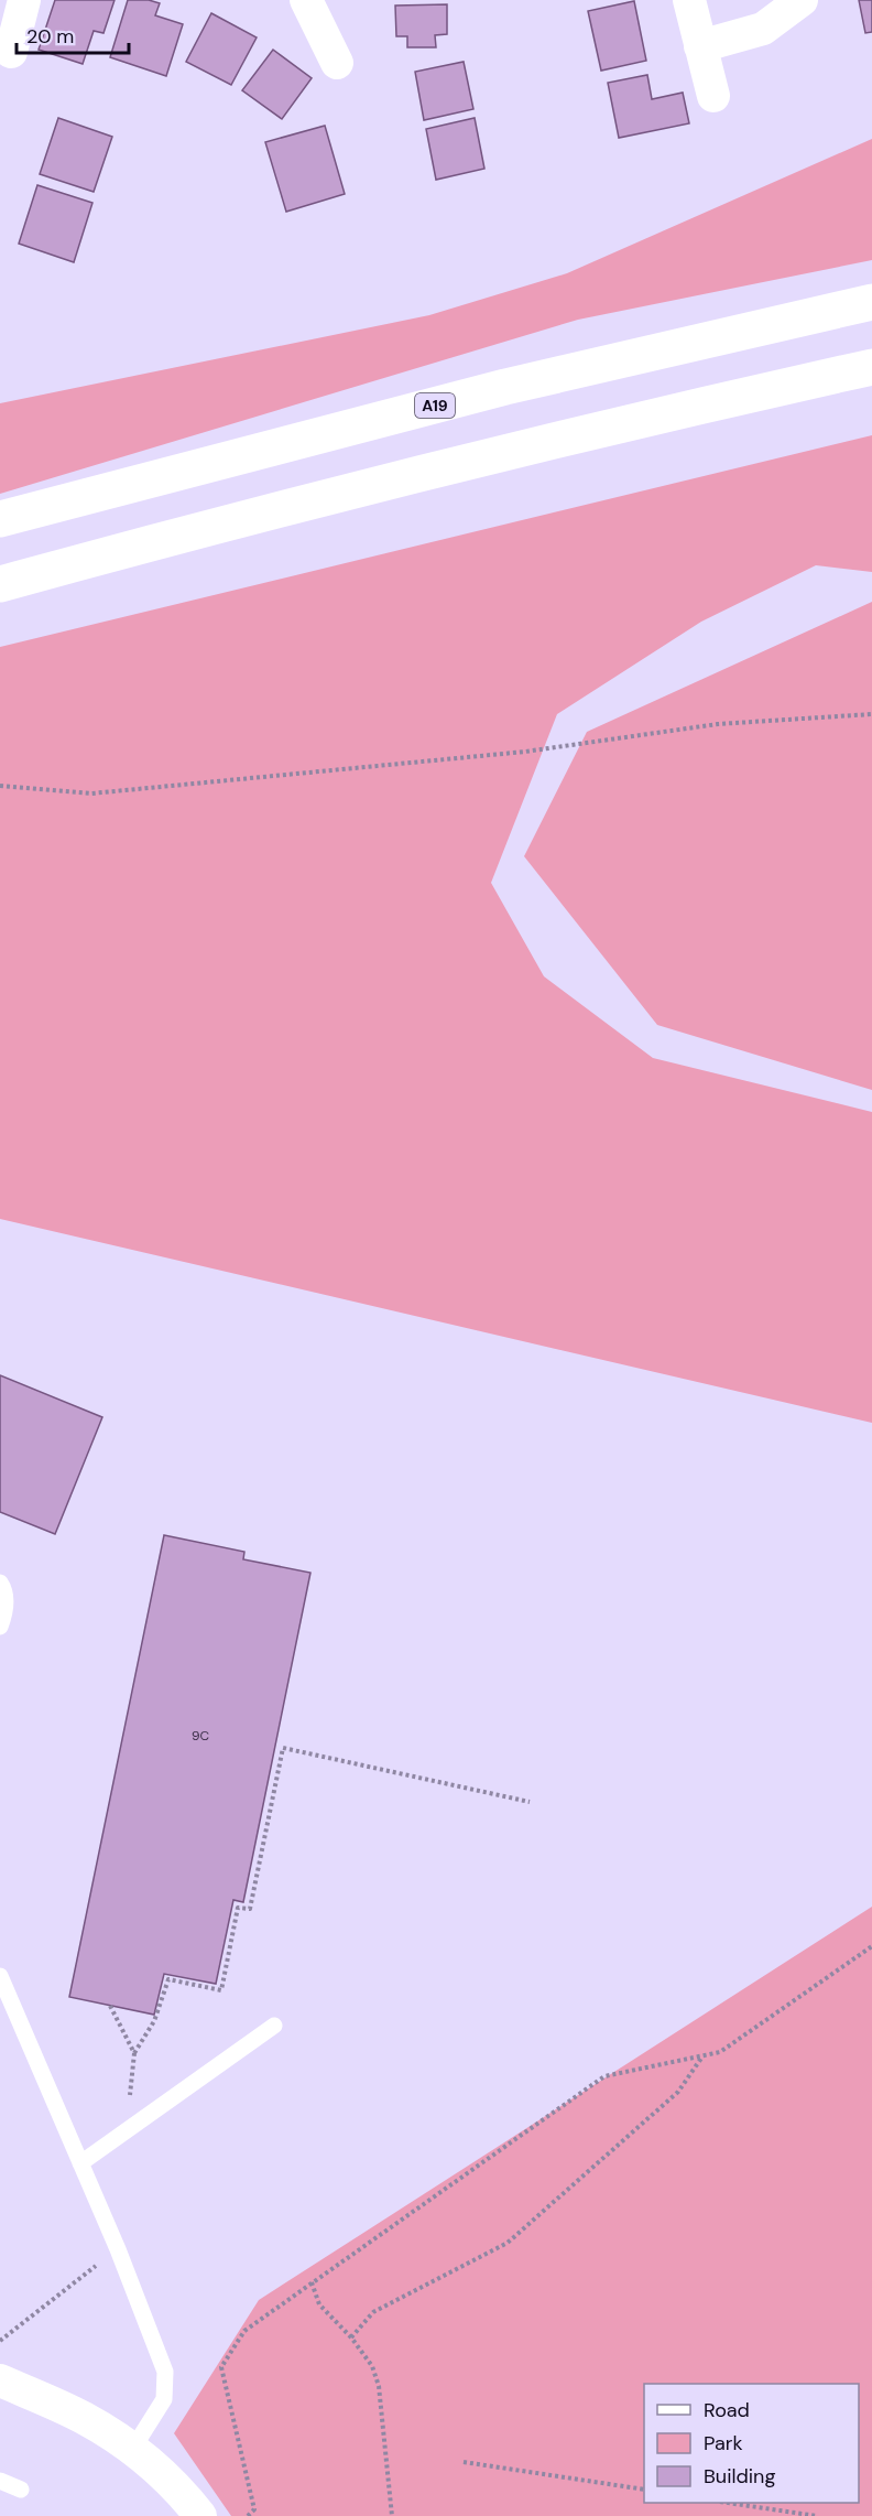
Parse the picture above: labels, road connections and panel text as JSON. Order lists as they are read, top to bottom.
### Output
{
  "streets": {
    "highway": ["A19"]
  },
  "house_numbers": ["9C"],
  "legend": ["Road", "Park", "Building"],
  "scale_bar": "20 m"
}
